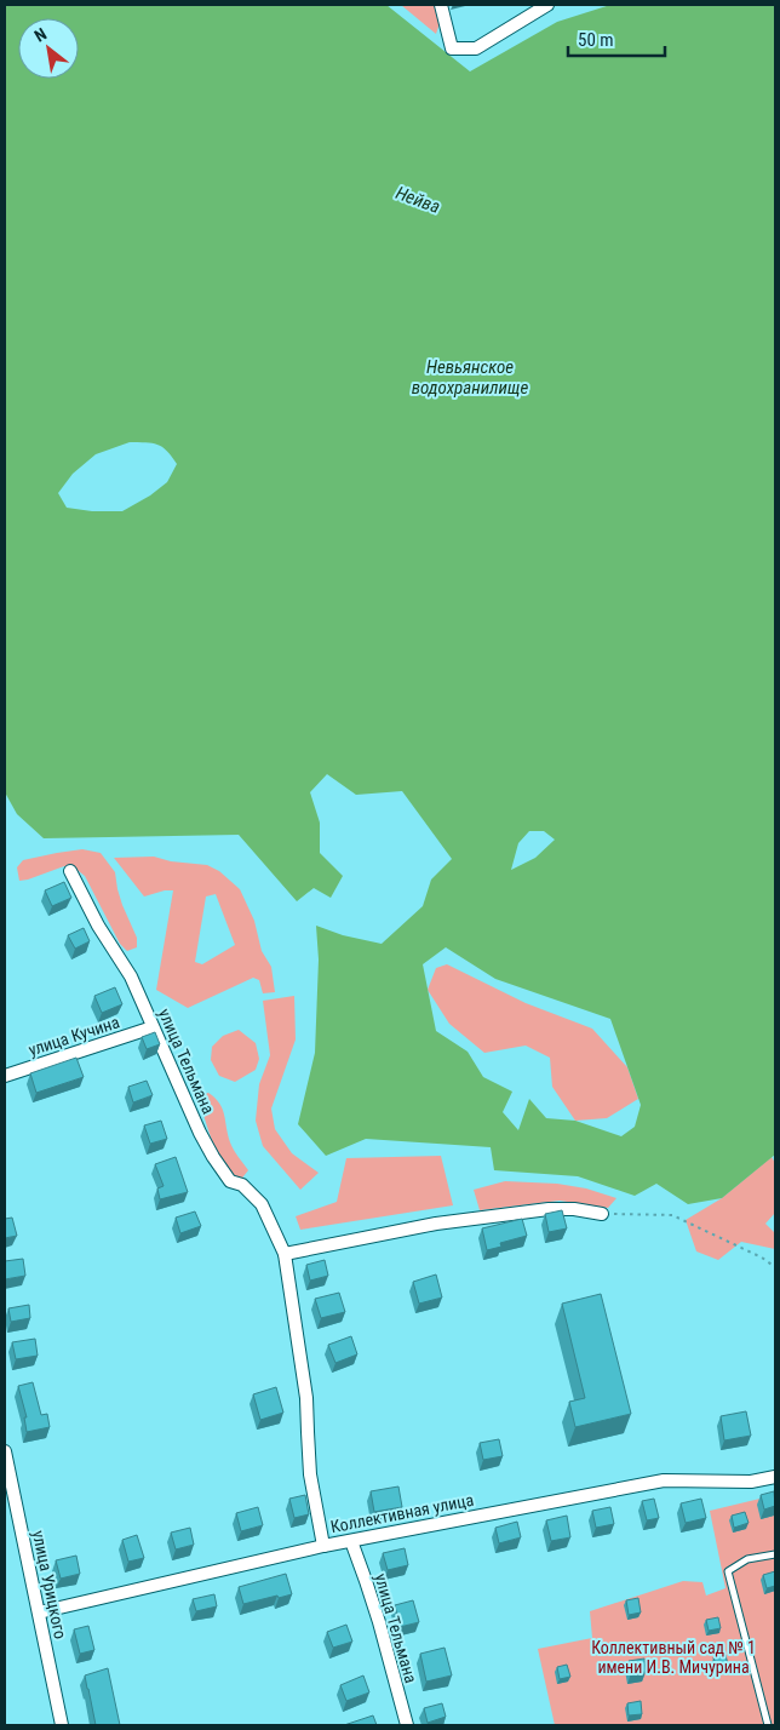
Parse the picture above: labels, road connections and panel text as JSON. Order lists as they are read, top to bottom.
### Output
{
  "streets": {
    "street": [
      "улица Кучина",
      "улица Тельмана",
      "Коллективная улица",
      "улица Урицкого"
    ]
  },
  "crossings": [
    ["улица Кучина", "улица Тельмана"],
    ["улица Тельмана", "Коллективная улица"],
    ["Коллективная улица", "улица Урицкого"]
  ],
  "water": ["Нейва", "Невьянское водохранилище"],
  "parks": ["Коллективный сад № 1 имени И.В. Мичурина"],
  "scale_bar": "50 m",
  "north": "top left"
}
